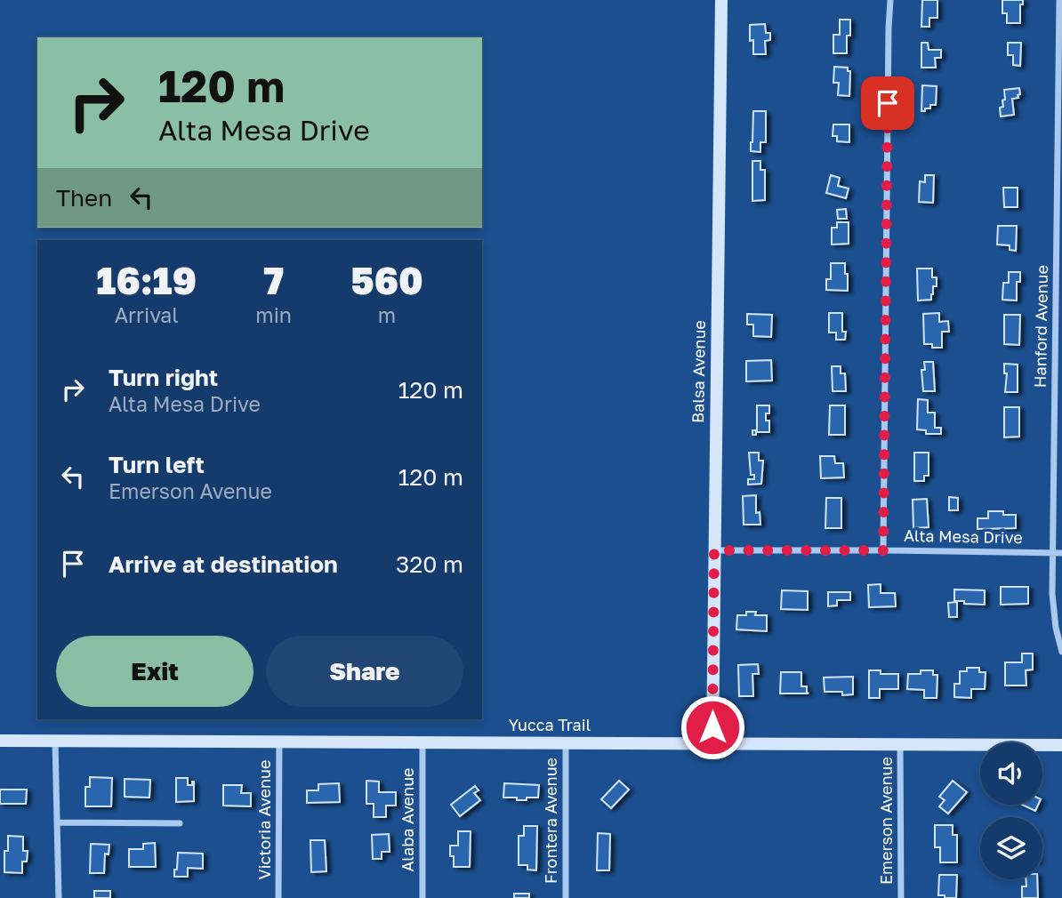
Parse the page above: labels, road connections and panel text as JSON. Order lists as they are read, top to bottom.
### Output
{
  "streets": {
    "main road": ["Balsa Avenue", "Yucca Trail"],
    "street": [
      "Hanford Avenue",
      "Alta Mesa Drive",
      "Victoria Avenue",
      "Alaba Avenue",
      "Frontera Avenue",
      "Emerson Avenue"
    ]
  },
  "crossings": [
    ["Hanford Avenue", "Alta Mesa Drive"],
    ["Balsa Avenue", "Alta Mesa Drive"],
    ["Balsa Avenue", "Yucca Trail"],
    ["Yucca Trail", "Victoria Avenue"],
    ["Yucca Trail", "Alaba Avenue"],
    ["Yucca Trail", "Frontera Avenue"],
    ["Yucca Trail", "Emerson Avenue"]
  ],
  "page": {
    "turn": ["120 m", "Alta Mesa Drive"],
    "then": "Then",
    "eta": [
      "16:19",
      "Arrival",
      "7",
      "min",
      "560",
      "m"
    ],
    "list": [
      {
        "name": "Turn right",
        "note": "Alta Mesa Drive",
        "value": "120 m"
      },
      {
        "name": "Turn left",
        "note": "Emerson Avenue",
        "value": "120 m"
      },
      {
        "name": "Arrive at destination",
        "value": "320 m"
      }
    ],
    "buttons": ["Exit", "Share"]
  }
}
